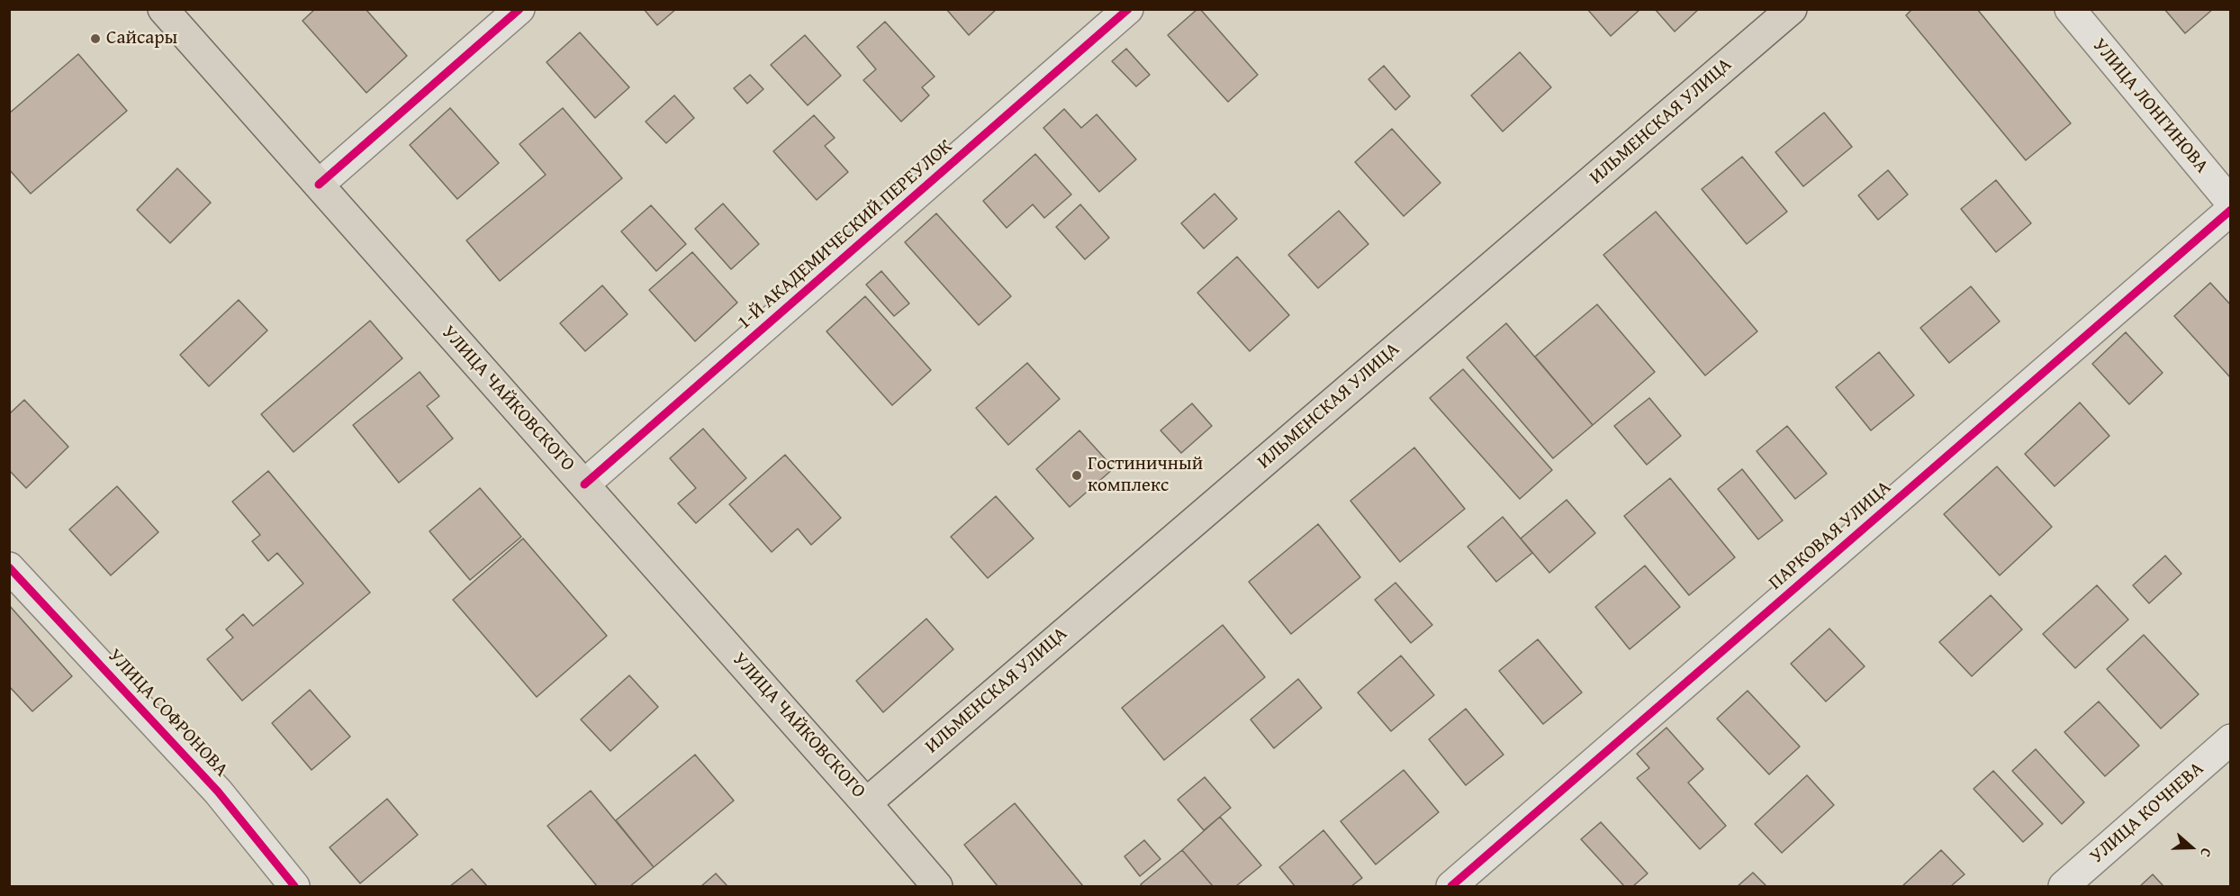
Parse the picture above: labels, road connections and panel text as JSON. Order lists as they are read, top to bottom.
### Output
{
  "streets": {
    "main road": ["ИЛЬМЕНСКАЯ УЛИЦА", "УЛИЦА ЧАЙКОВСКОГО"],
    "street": [
      "УЛИЦА ЛОНГИНОВА",
      "1-Й АКАДЕМИЧЕСКИЙ ПЕРЕУЛОК",
      "ПАРКОВАЯ УЛИЦА",
      "УЛИЦА СОФРОНОВА",
      "УЛИЦА КОЧНЕВА"
    ]
  },
  "crossings": [
    ["ИЛЬМЕНСКАЯ УЛИЦА", "УЛИЦА ЧАЙКОВСКОГО"],
    ["1-Й АКАДЕМИЧЕСКИЙ ПЕРЕУЛОК", "УЛИЦА ЧАЙКОВСКОГО"]
  ],
  "places": ["Сайсары", "Гостиничный комплекс"],
  "north": "right"
}
